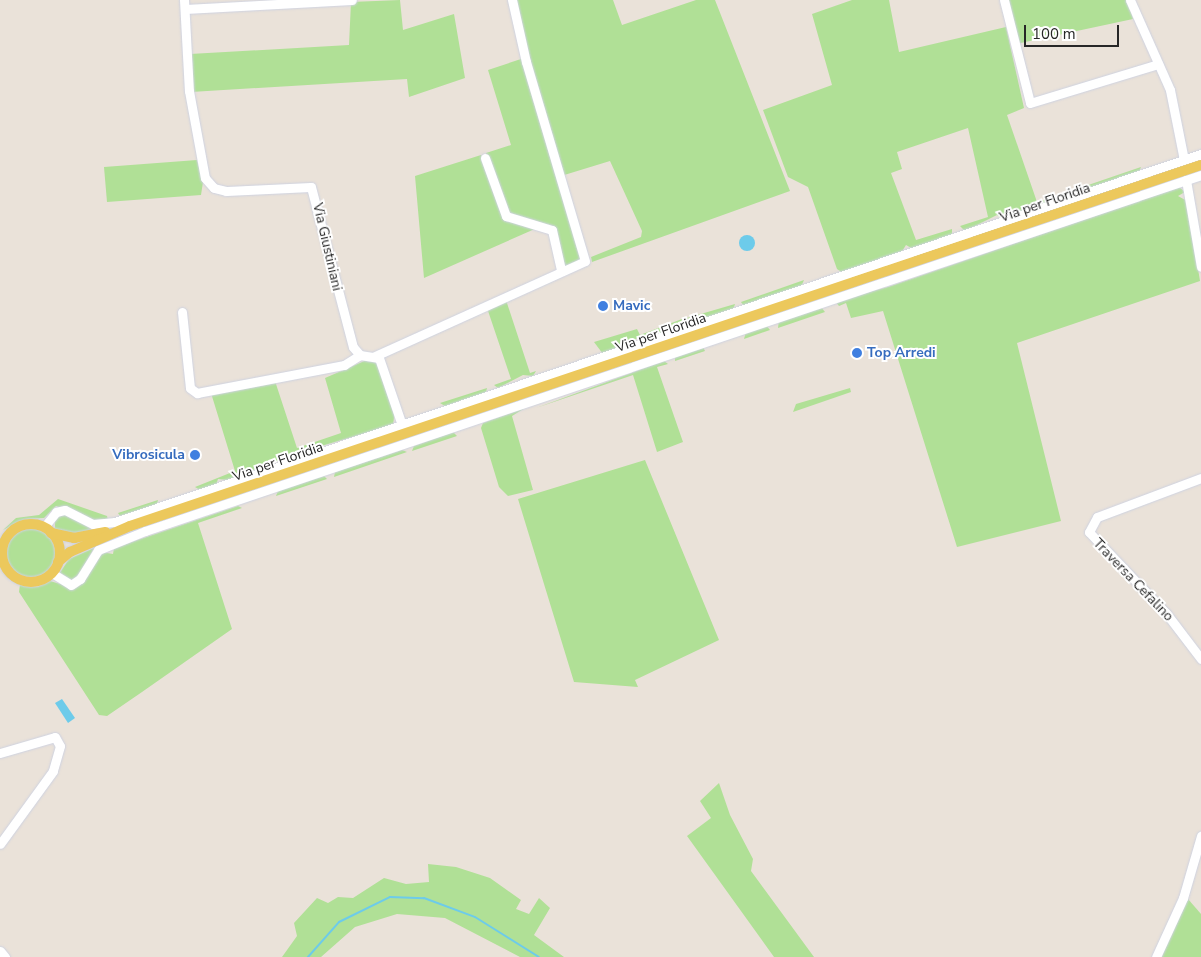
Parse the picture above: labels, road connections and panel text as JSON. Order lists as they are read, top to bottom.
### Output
{
  "streets": {
    "main road": ["Via per Floridia"],
    "street": ["Via Giustiniani", "Traversa Cefalino"]
  },
  "places": ["Mavic", "Top Arredi", "Vibrosicula"],
  "scale_bar": "100 m"
}
